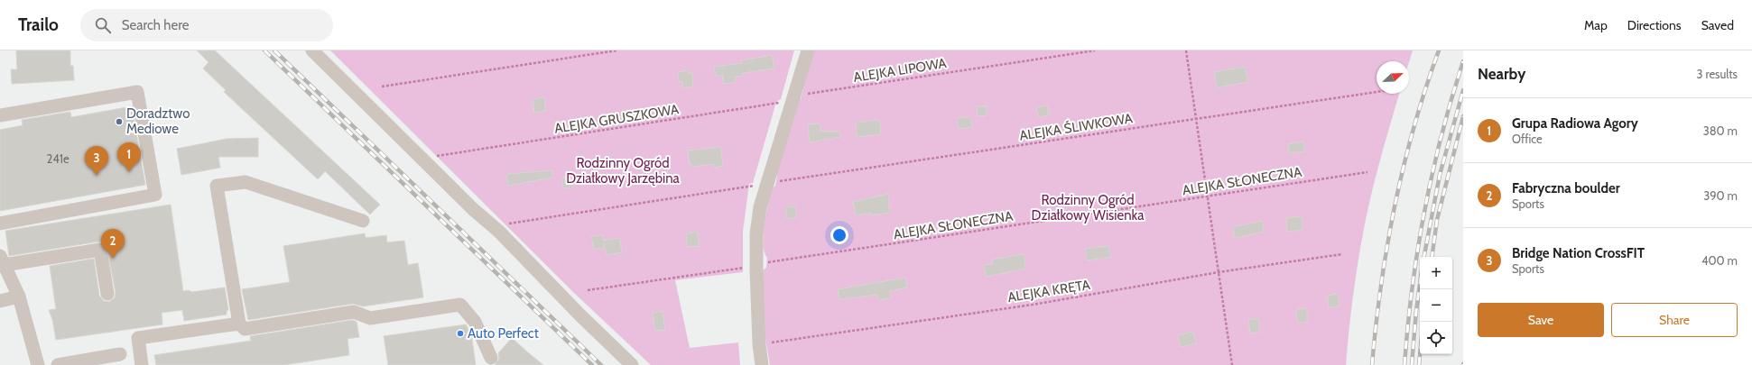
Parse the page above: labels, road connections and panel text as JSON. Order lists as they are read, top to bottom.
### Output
{
  "streets": {
    "path": [
      "ALEJKA LIPOWA",
      "ALEJKA GRUSZKOWA",
      "ALEJKA ŚLIWKOWA",
      "ALEJKA SŁONECZNA",
      "ALEJKA KRĘTA"
    ]
  },
  "crossings": [
    ["ALEJKA LIPOWA", "ALEJKA GRUSZKOWA"]
  ],
  "parks": ["Rodzinny Ogród Działkowy Jarzębina", "Rodzinny Ogród Działkowy Wisienka"],
  "places": ["Doradztwo Mediowe", "Auto Perfect"],
  "house_numbers": ["241e"],
  "north": "top right",
  "page": {
    "header": "Trailo",
    "search": "Search here",
    "nav": ["Map", "Directions", "Saved"],
    "heading": ["Nearby", "3 results"],
    "list": [
      {
        "mark": "1",
        "name": "Grupa Radiowa Agory",
        "note": "Office",
        "value": "380 m"
      },
      {
        "mark": "2",
        "name": "Fabryczna boulder",
        "note": "Sports",
        "value": "390 m"
      },
      {
        "mark": "3",
        "name": "Bridge Nation CrossFIT",
        "note": "Sports",
        "value": "400 m"
      }
    ],
    "pins": ["1", "3", "2"],
    "map_buttons": ["+", "−"],
    "buttons": ["Save", "Share"]
  }
}
